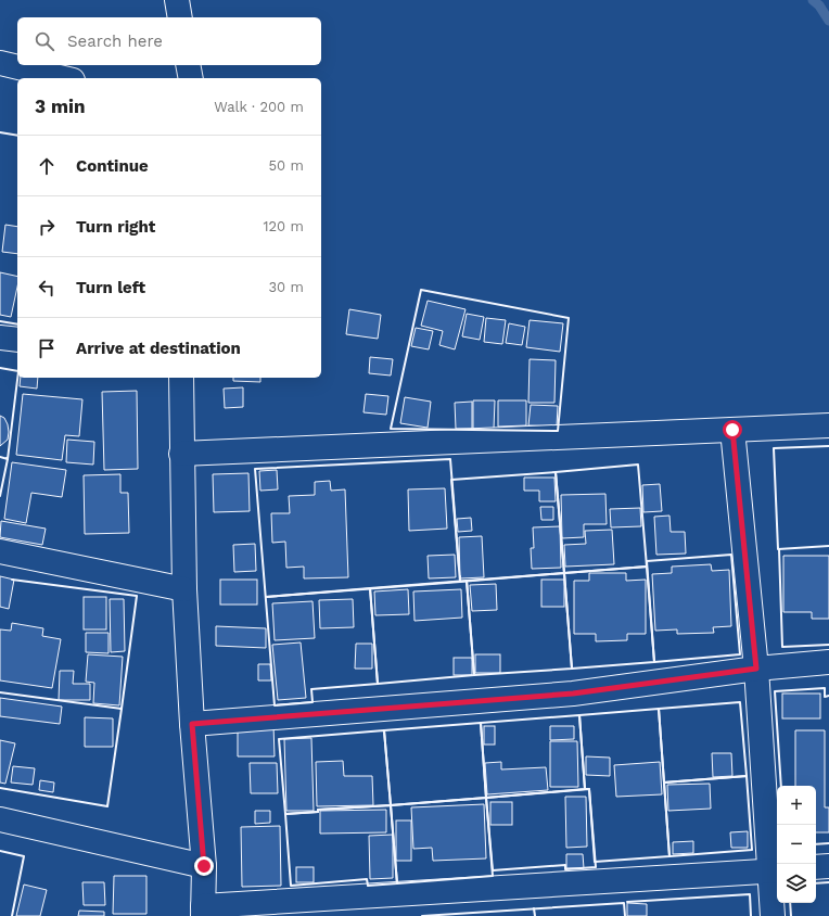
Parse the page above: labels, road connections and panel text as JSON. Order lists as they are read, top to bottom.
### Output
{
  "page": {
    "search": "Search here",
    "heading": ["3 min", "Walk · 200 m"],
    "list": [
      ["Continue", "50 m"],
      ["Turn right", "120 m"],
      ["Turn left", "30 m"],
      "Arrive at destination"
    ],
    "map_buttons": ["+", "−"]
  }
}
